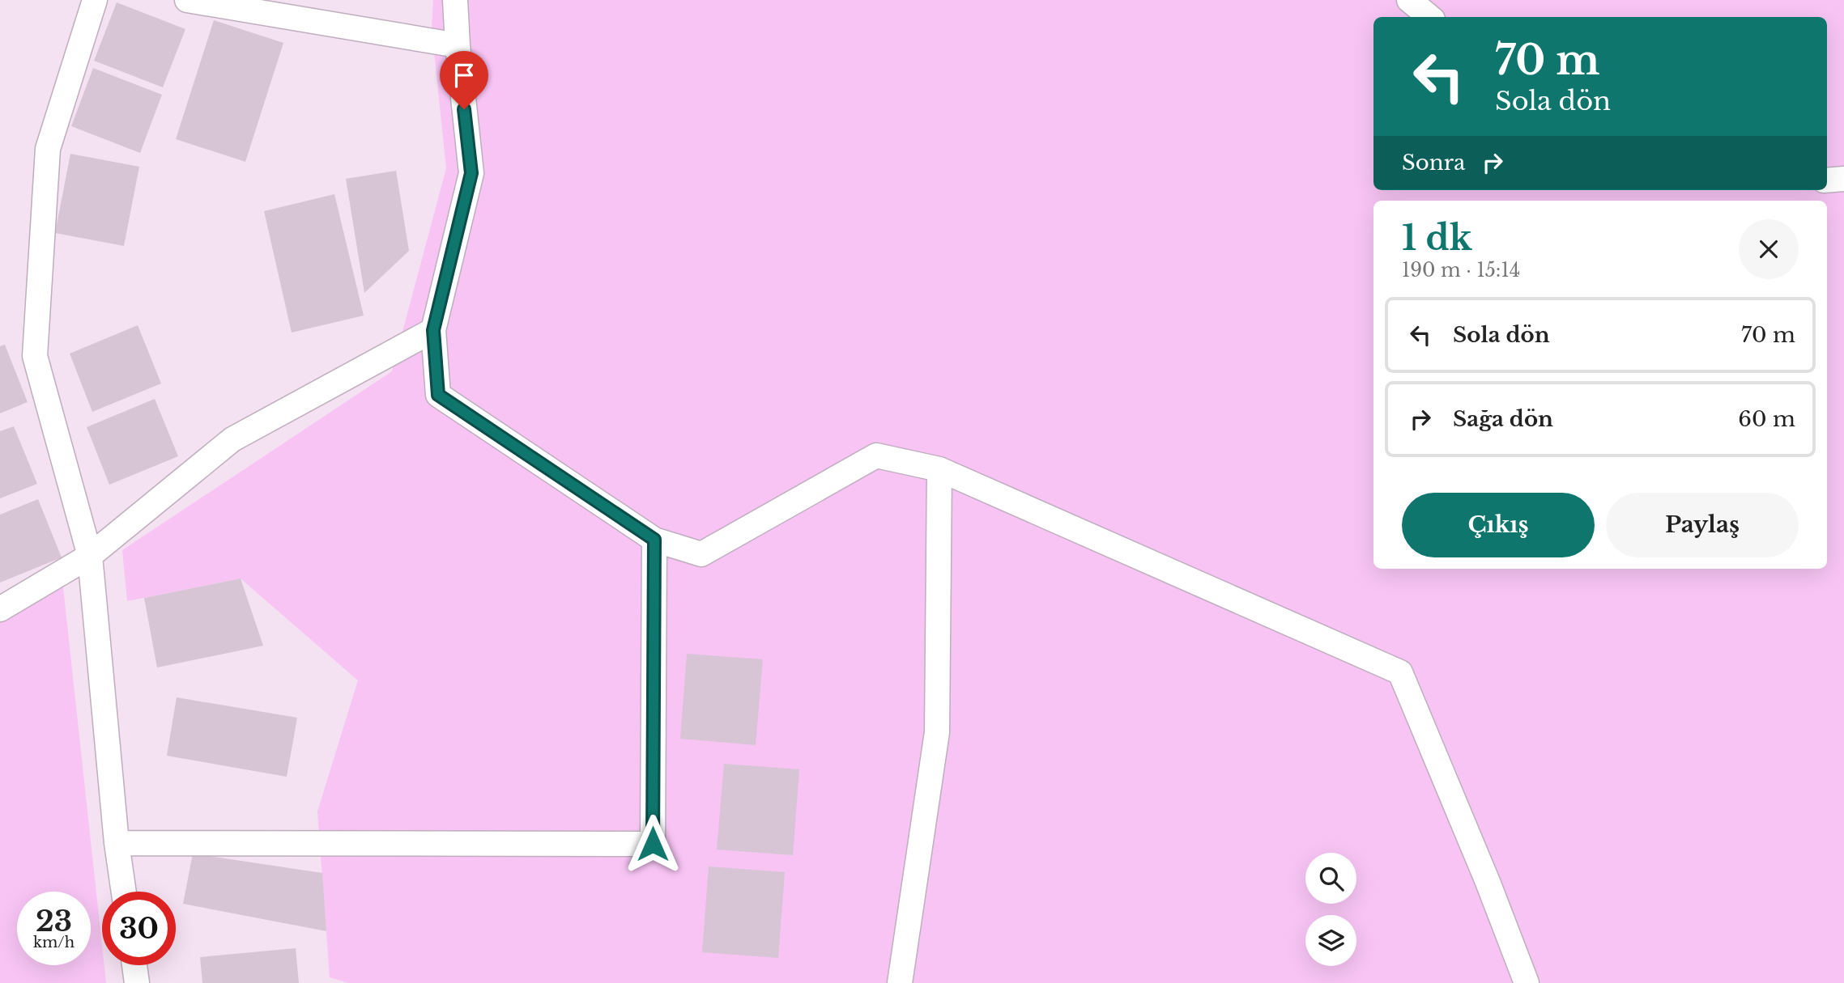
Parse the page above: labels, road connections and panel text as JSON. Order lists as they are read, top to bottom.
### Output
{
  "page": {
    "turn": ["70 m", "Sola dön"],
    "then": "Sonra",
    "heading": ["1 dk", "190 m · 15:14"],
    "list": [
      {
        "name": "Sola dön",
        "value": "70 m"
      },
      {
        "name": "Sağa dön",
        "value": "60 m"
      }
    ],
    "buttons": ["Çıkış", "Paylaş"],
    "speed": "23 km/h",
    "limit": "30"
  }
}
